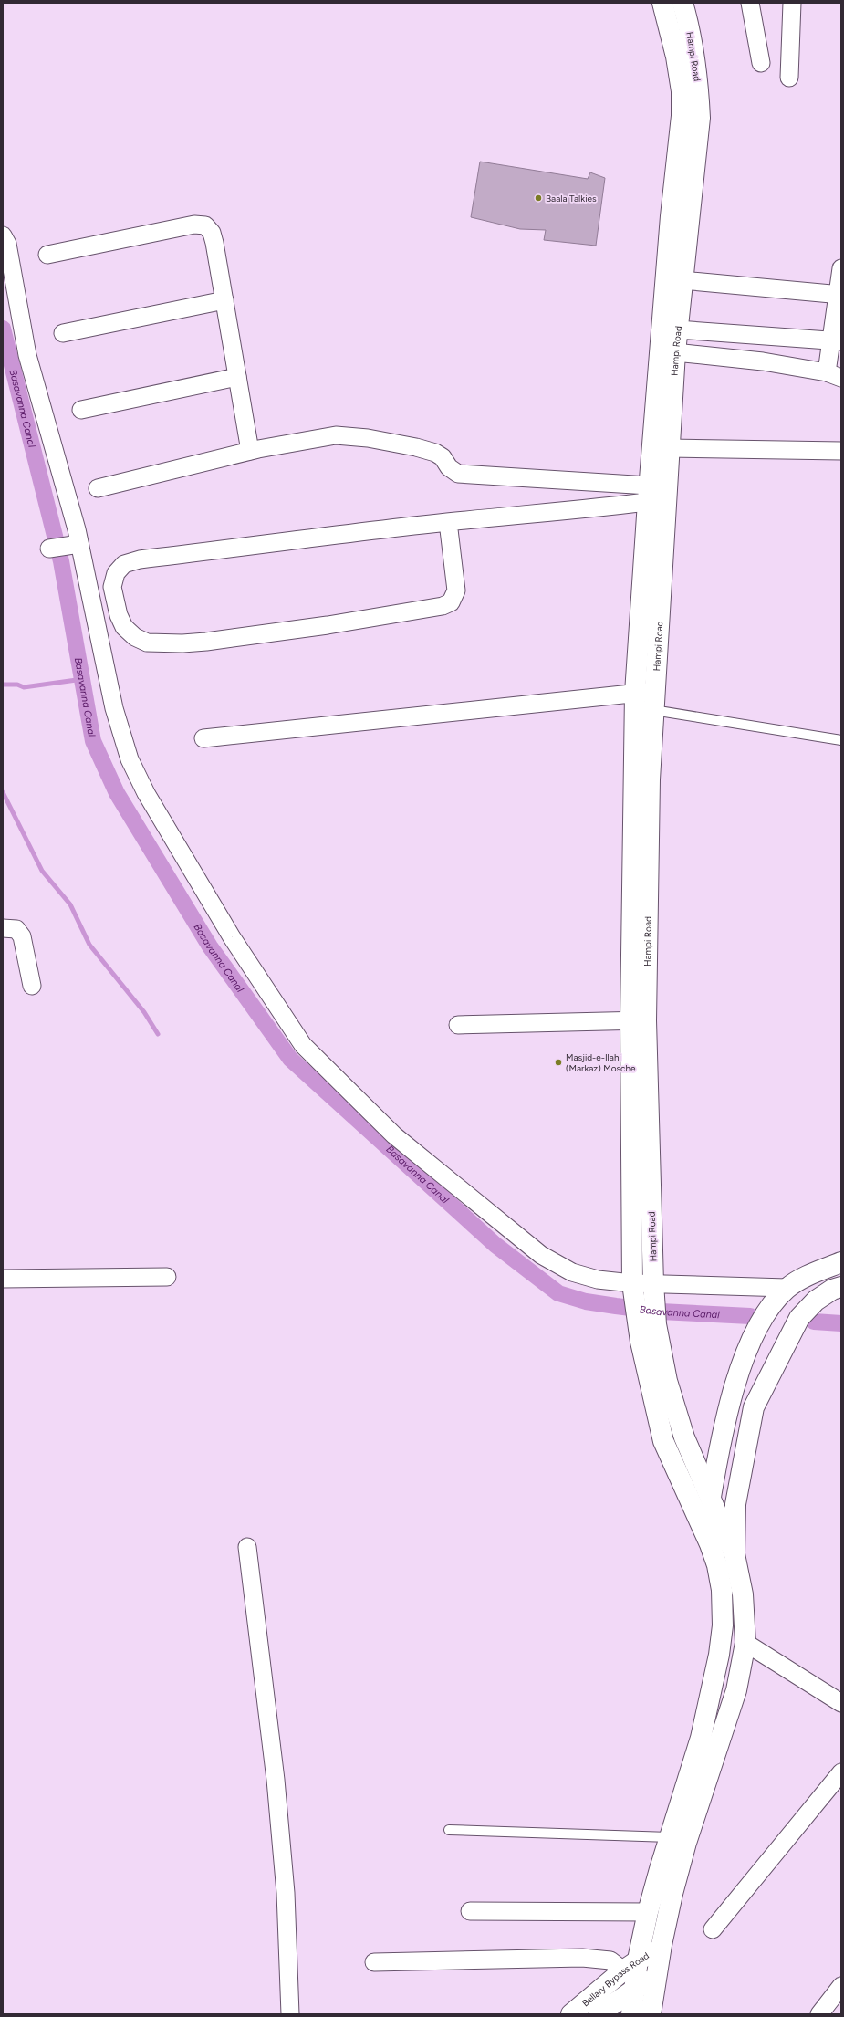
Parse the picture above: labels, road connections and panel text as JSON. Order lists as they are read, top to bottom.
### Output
{
  "streets": {
    "main road": ["Hampi Road", "Bellary Bypass Road"]
  },
  "water": ["Basavanna Canal"],
  "places": ["Baala Talkies", "Masjid-e-Ilahi (Markaz) Mosche"]
}
